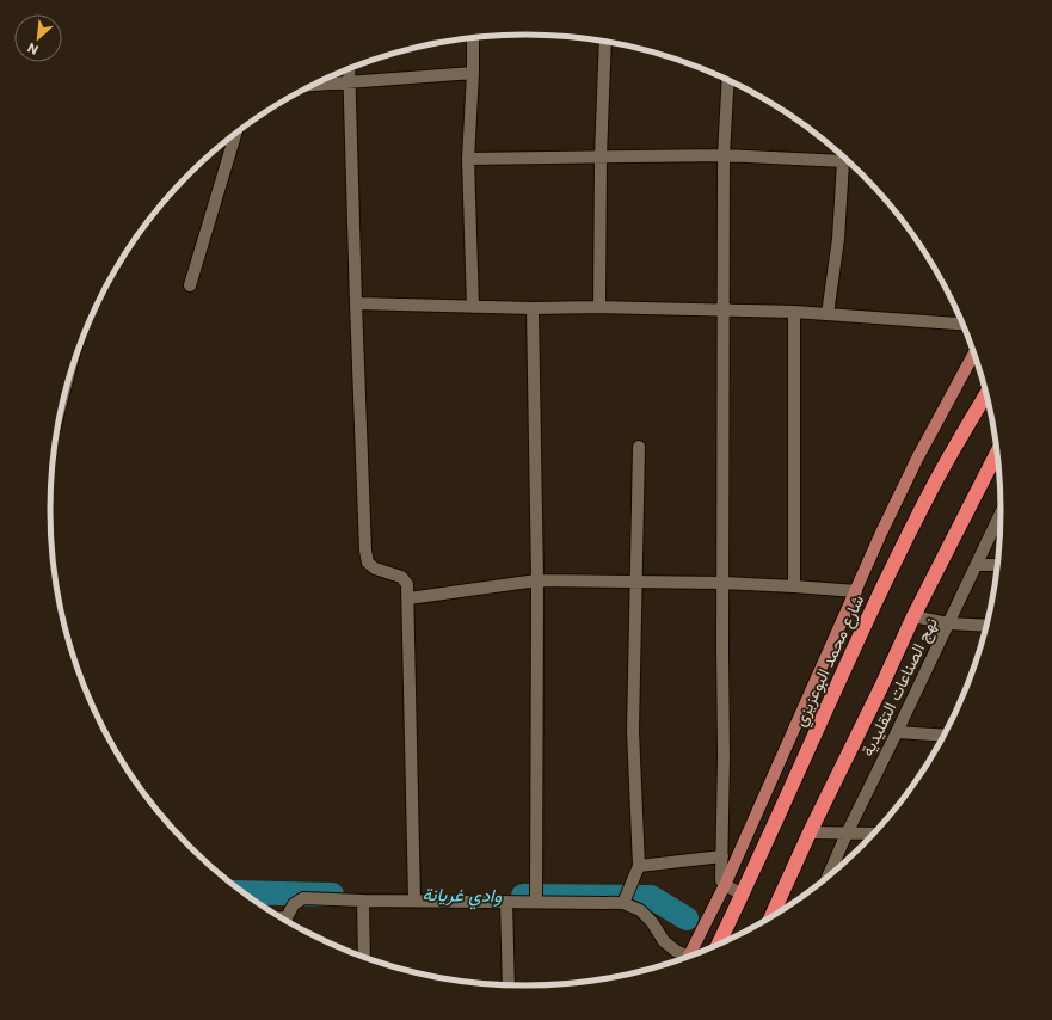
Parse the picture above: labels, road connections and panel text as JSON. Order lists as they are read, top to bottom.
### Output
{
  "streets": {
    "highway": ["شارع محمد البوعزيزي"],
    "street": ["نهج الصناعات التقليدية"]
  },
  "water": ["وادي غريانة"],
  "north": "bottom left"
}
